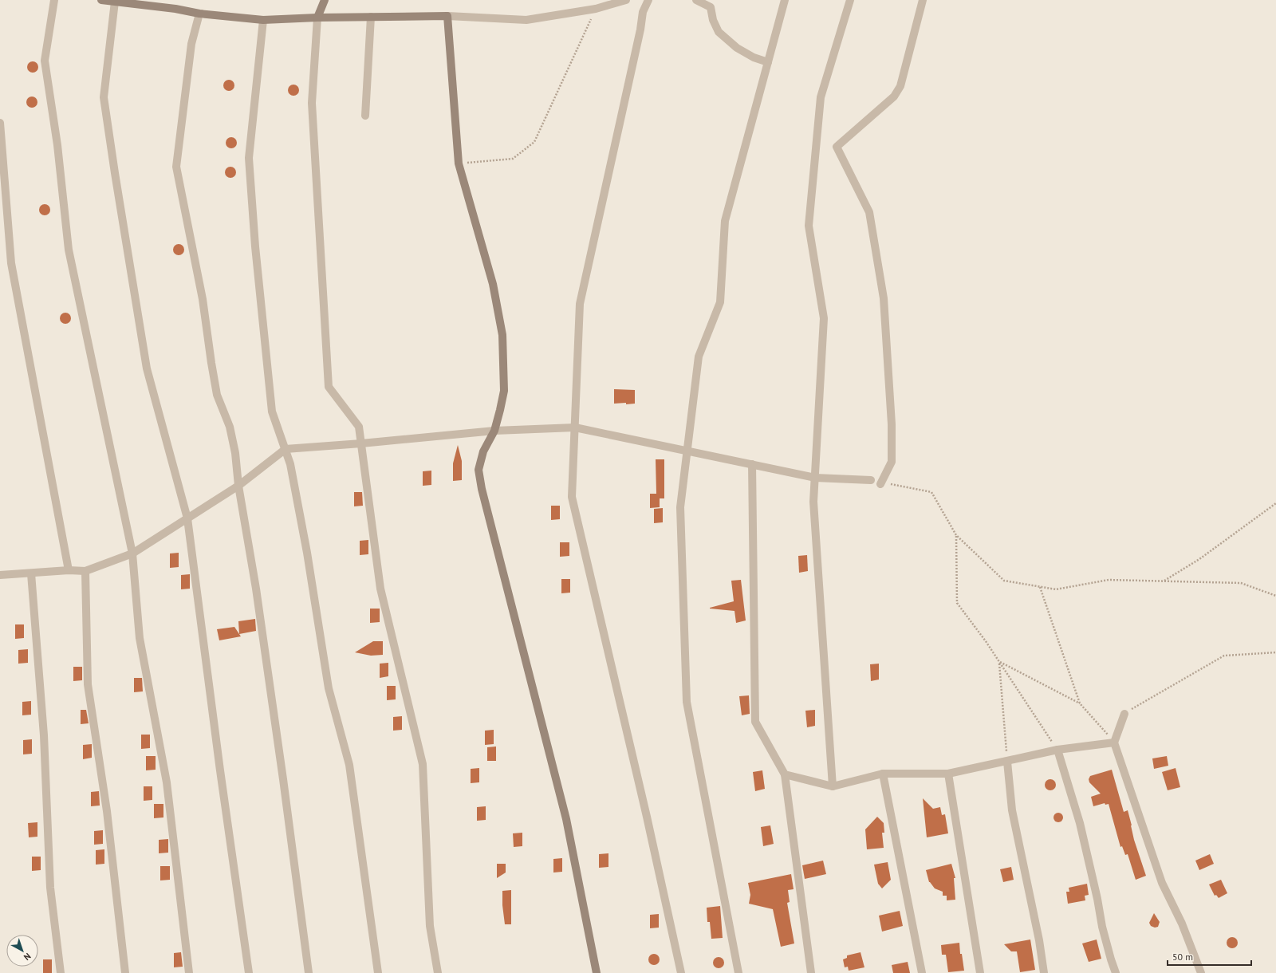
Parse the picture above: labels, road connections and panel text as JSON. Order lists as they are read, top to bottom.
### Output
{
  "scale_bar": "50 m",
  "north": "bottom right"
}
